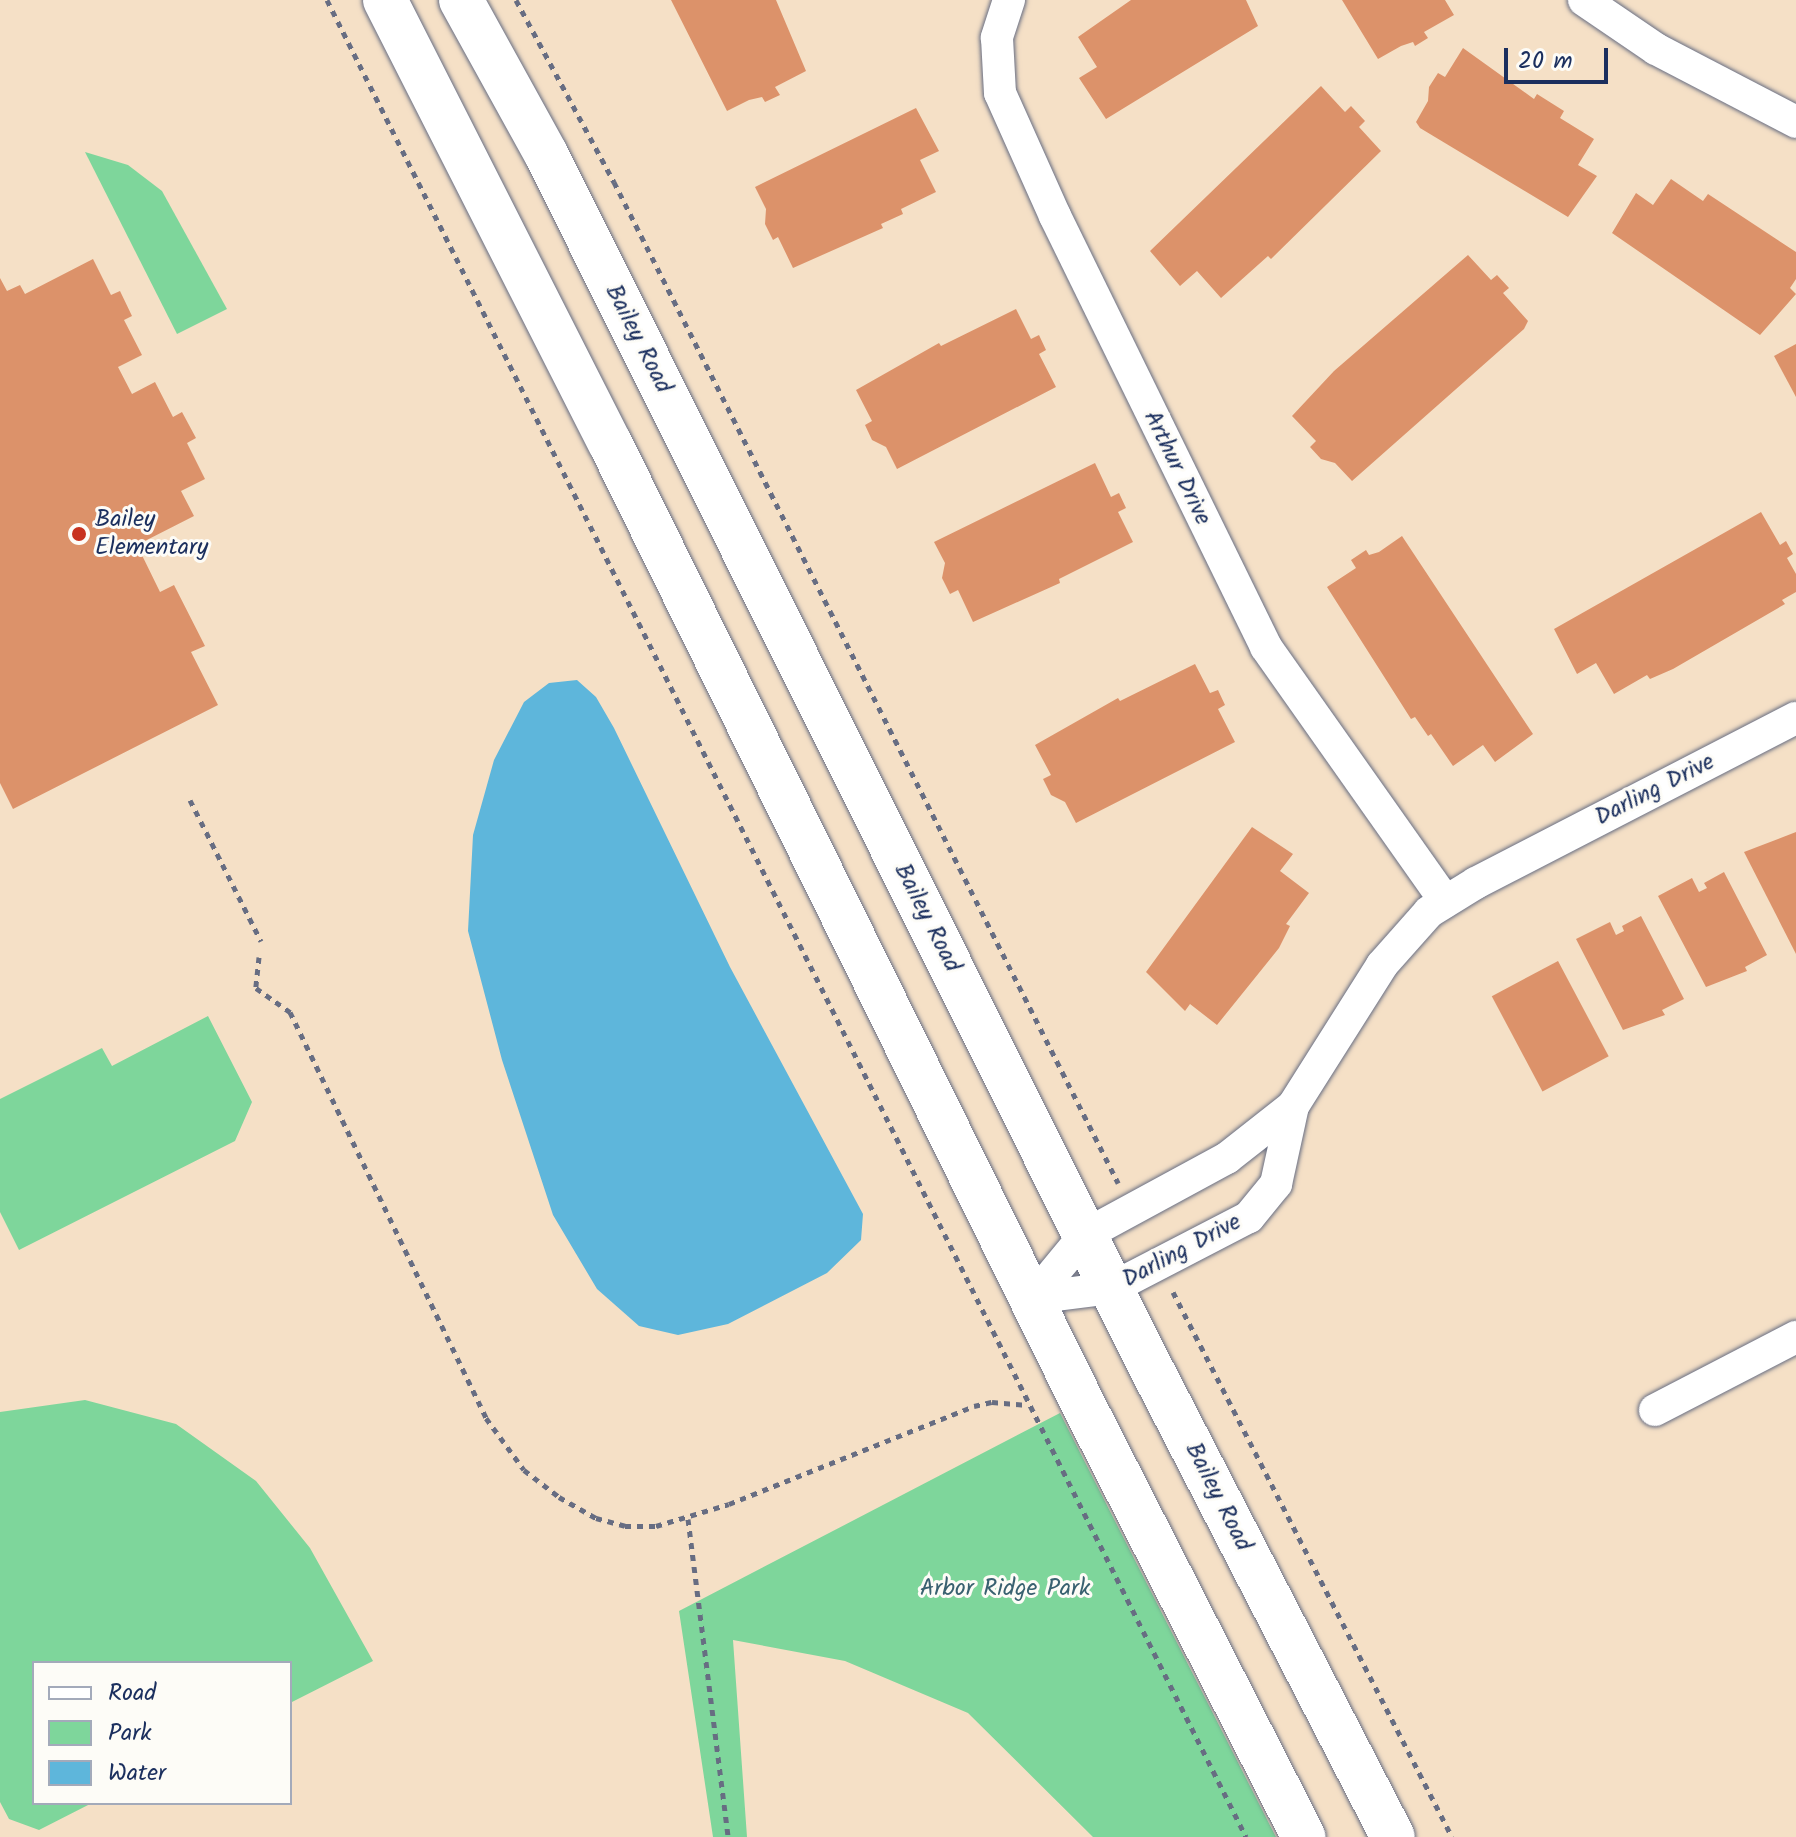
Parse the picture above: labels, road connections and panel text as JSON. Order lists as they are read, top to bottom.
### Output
{
  "streets": {
    "main road": ["Bailey Road"],
    "street": ["Arthur Drive", "Darling Drive"]
  },
  "crossings": [
    ["Bailey Road", "Darling Drive"],
    ["Arthur Drive", "Darling Drive"]
  ],
  "parks": ["Arbor Ridge Park"],
  "places": ["Bailey Elementary"],
  "legend": ["Road", "Park", "Water"],
  "scale_bar": "20 m"
}
